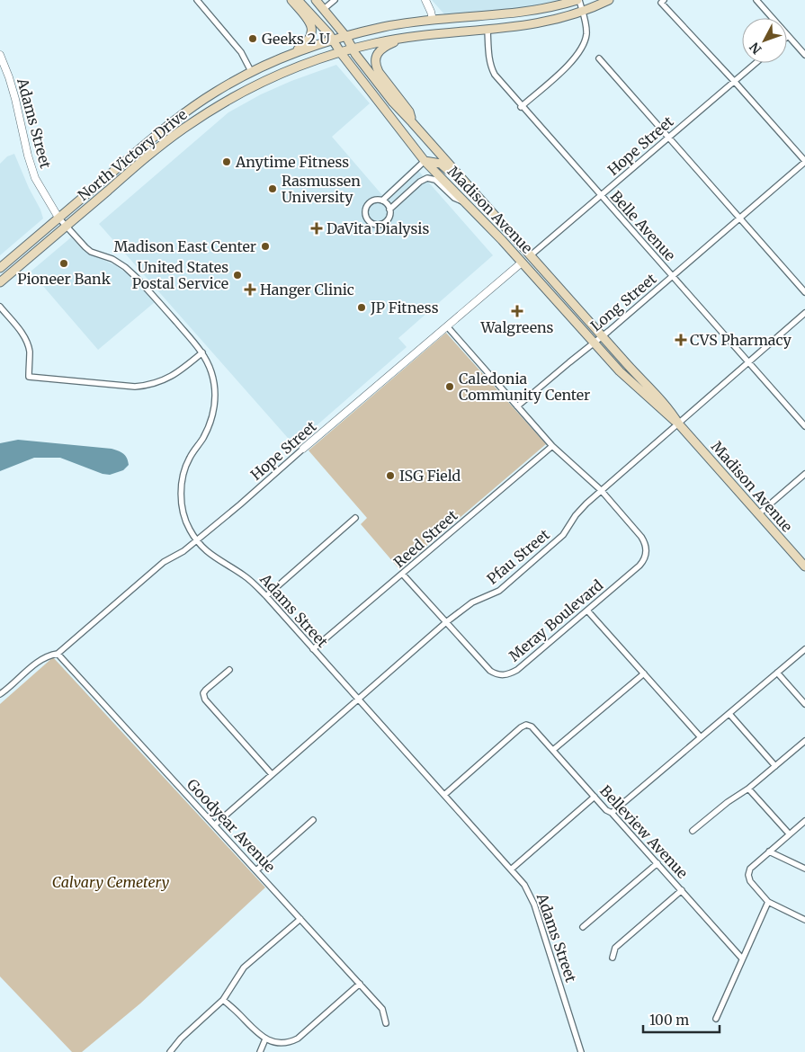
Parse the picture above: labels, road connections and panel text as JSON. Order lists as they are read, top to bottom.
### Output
{
  "streets": {
    "main road": ["North Victory Drive", "Madison Avenue"],
    "street": [
      "Adams Street",
      "Hope Street",
      "Belle Avenue",
      "Long Street",
      "Reed Street",
      "Pfau Street",
      "Meray Boulevard",
      "Goodyear Avenue",
      "Belleview Avenue"
    ]
  },
  "crossings": [
    ["Adams Street", "Hope Street"],
    ["Adams Street", "North Victory Drive"],
    ["Adams Street", "Reed Street"],
    ["Adams Street", "Pfau Street"],
    ["Adams Street", "Belleview Avenue"],
    ["Hope Street", "Madison Avenue"],
    ["Hope Street", "Belle Avenue"],
    ["Hope Street", "Meray Boulevard"],
    ["Hope Street", "Goodyear Avenue"],
    ["North Victory Drive", "Madison Avenue"],
    ["North Victory Drive", "Belle Avenue"],
    ["Madison Avenue", "Long Street"],
    ["Madison Avenue", "Pfau Street"],
    ["Belle Avenue", "Long Street"],
    ["Belle Avenue", "Pfau Street"],
    ["Long Street", "Meray Boulevard"],
    ["Reed Street", "Meray Boulevard"],
    ["Pfau Street", "Meray Boulevard"],
    ["Pfau Street", "Goodyear Avenue"]
  ],
  "parks": ["Calvary Cemetery"],
  "places": {
    "other": [
      "Geeks 2 U",
      "Anytime Fitness",
      "Rasmussen University",
      "Madison East Center",
      "Pioneer Bank",
      "United States Postal Service",
      "JP Fitness",
      "Caledonia Community Center",
      "ISG Field"
    ],
    "health": [
      "DaVita Dialysis",
      "Hanger Clinic",
      "Walgreens",
      "CVS Pharmacy"
    ]
  },
  "scale_bar": "100 m",
  "north": "bottom left"
}
